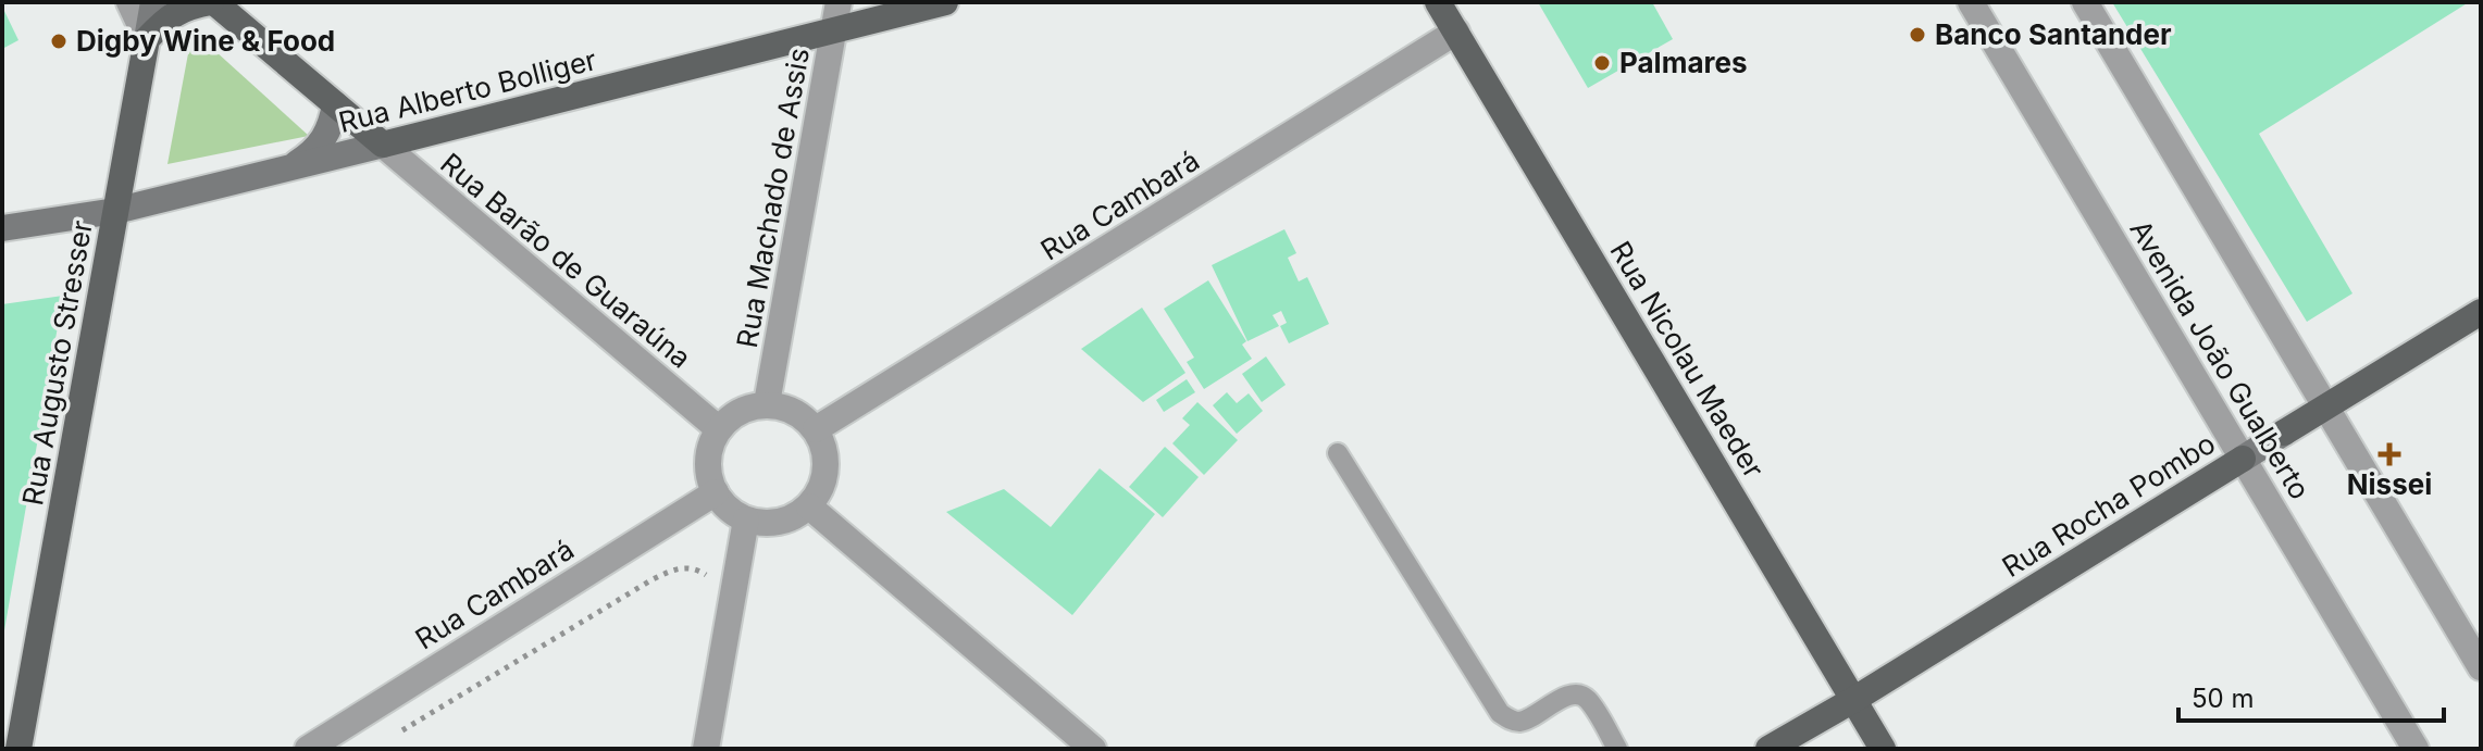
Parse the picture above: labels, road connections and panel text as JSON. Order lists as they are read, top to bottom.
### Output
{
  "streets": {
    "main road": [
      "Rua Alberto Bolliger",
      "Rua Barão de Guaraúna",
      "Rua Nicolau Maeder",
      "Rua Augusto Stresser",
      "Rua Rocha Pombo"
    ],
    "street": ["Rua Machado de Assis", "Rua Cambará", "Avenida João Gualberto"]
  },
  "crossings": [
    ["Rua Alberto Bolliger", "Rua Machado de Assis"],
    ["Rua Alberto Bolliger", "Rua Barão de Guaraúna"],
    ["Rua Alberto Bolliger", "Rua Augusto Stresser"],
    ["Rua Machado de Assis", "Rua Cambará"],
    ["Rua Machado de Assis", "Rua Barão de Guaraúna"],
    ["Rua Cambará", "Rua Barão de Guaraúna"],
    ["Rua Cambará", "Rua Nicolau Maeder"],
    ["Rua Nicolau Maeder", "Rua Rocha Pombo"],
    ["Avenida João Gualberto", "Rua Rocha Pombo"]
  ],
  "places": {
    "other": ["Banco Santander", "Digby Wine & Food", "Palmares"],
    "health": ["Nissei"]
  },
  "scale_bar": "50 m"
}
